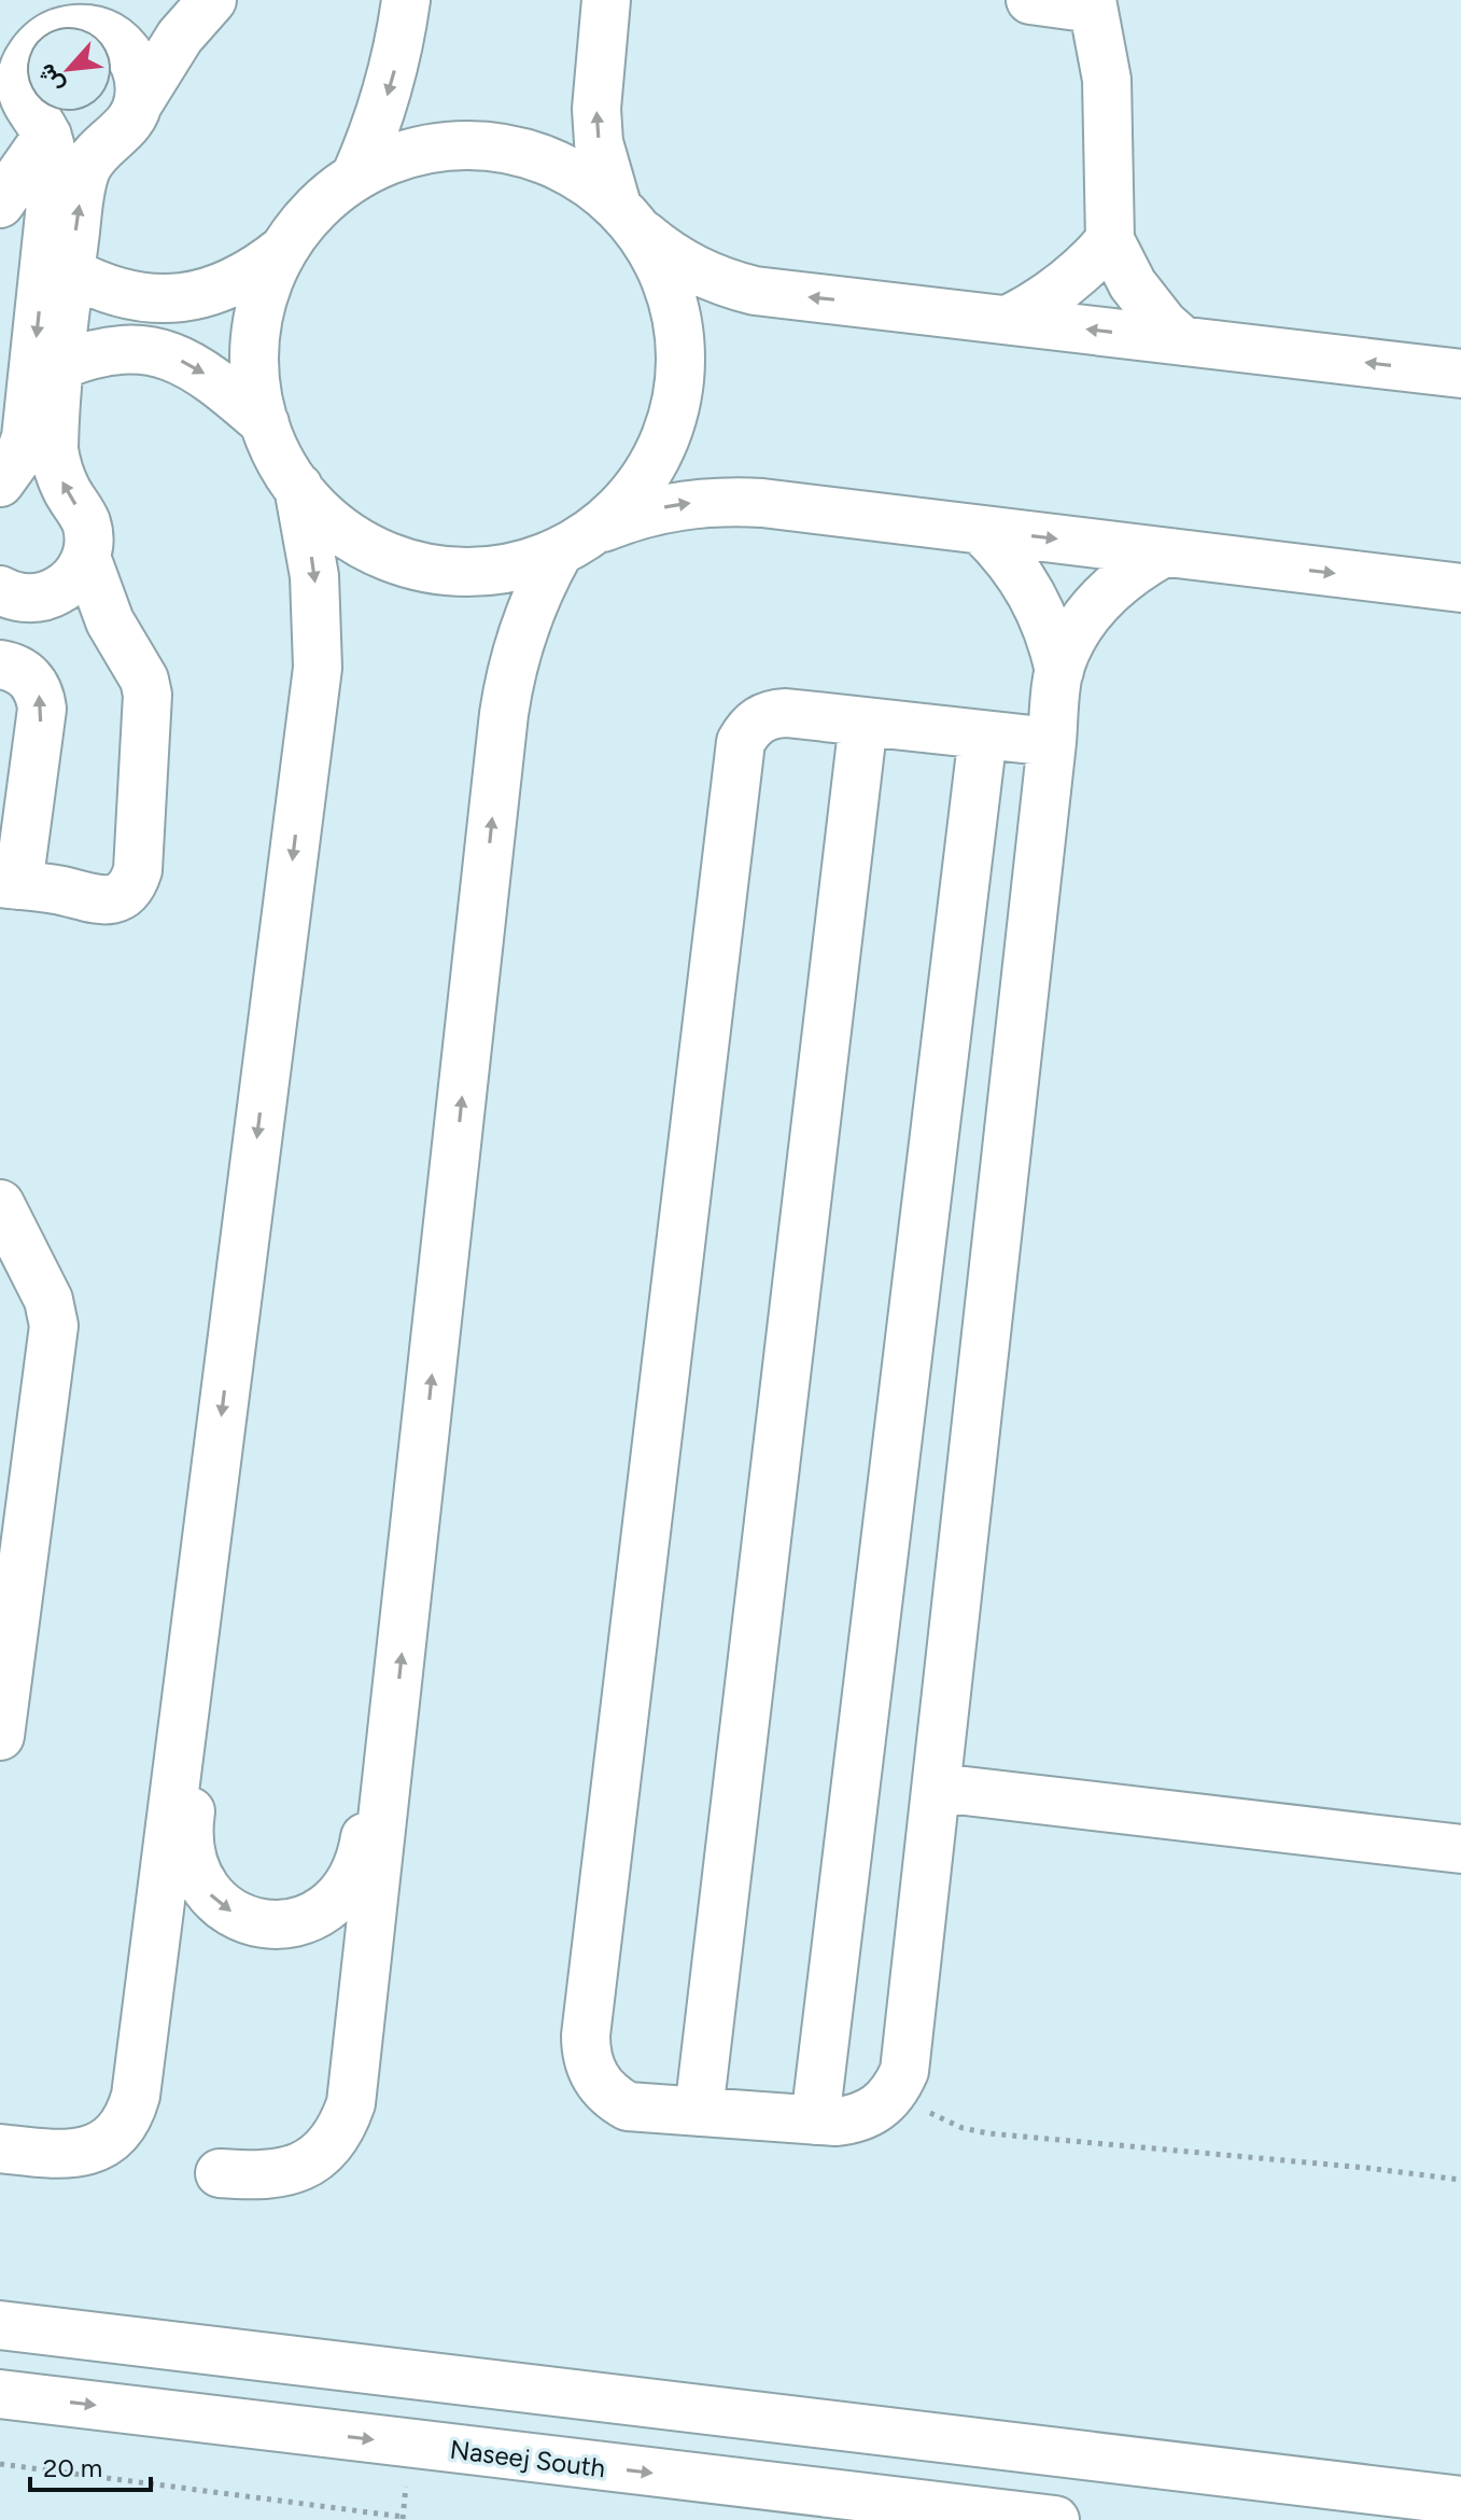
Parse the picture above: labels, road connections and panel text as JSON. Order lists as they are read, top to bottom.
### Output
{
  "streets": {
    "street": ["Naseej South"]
  },
  "scale_bar": "20 m",
  "north": "bottom left"
}
